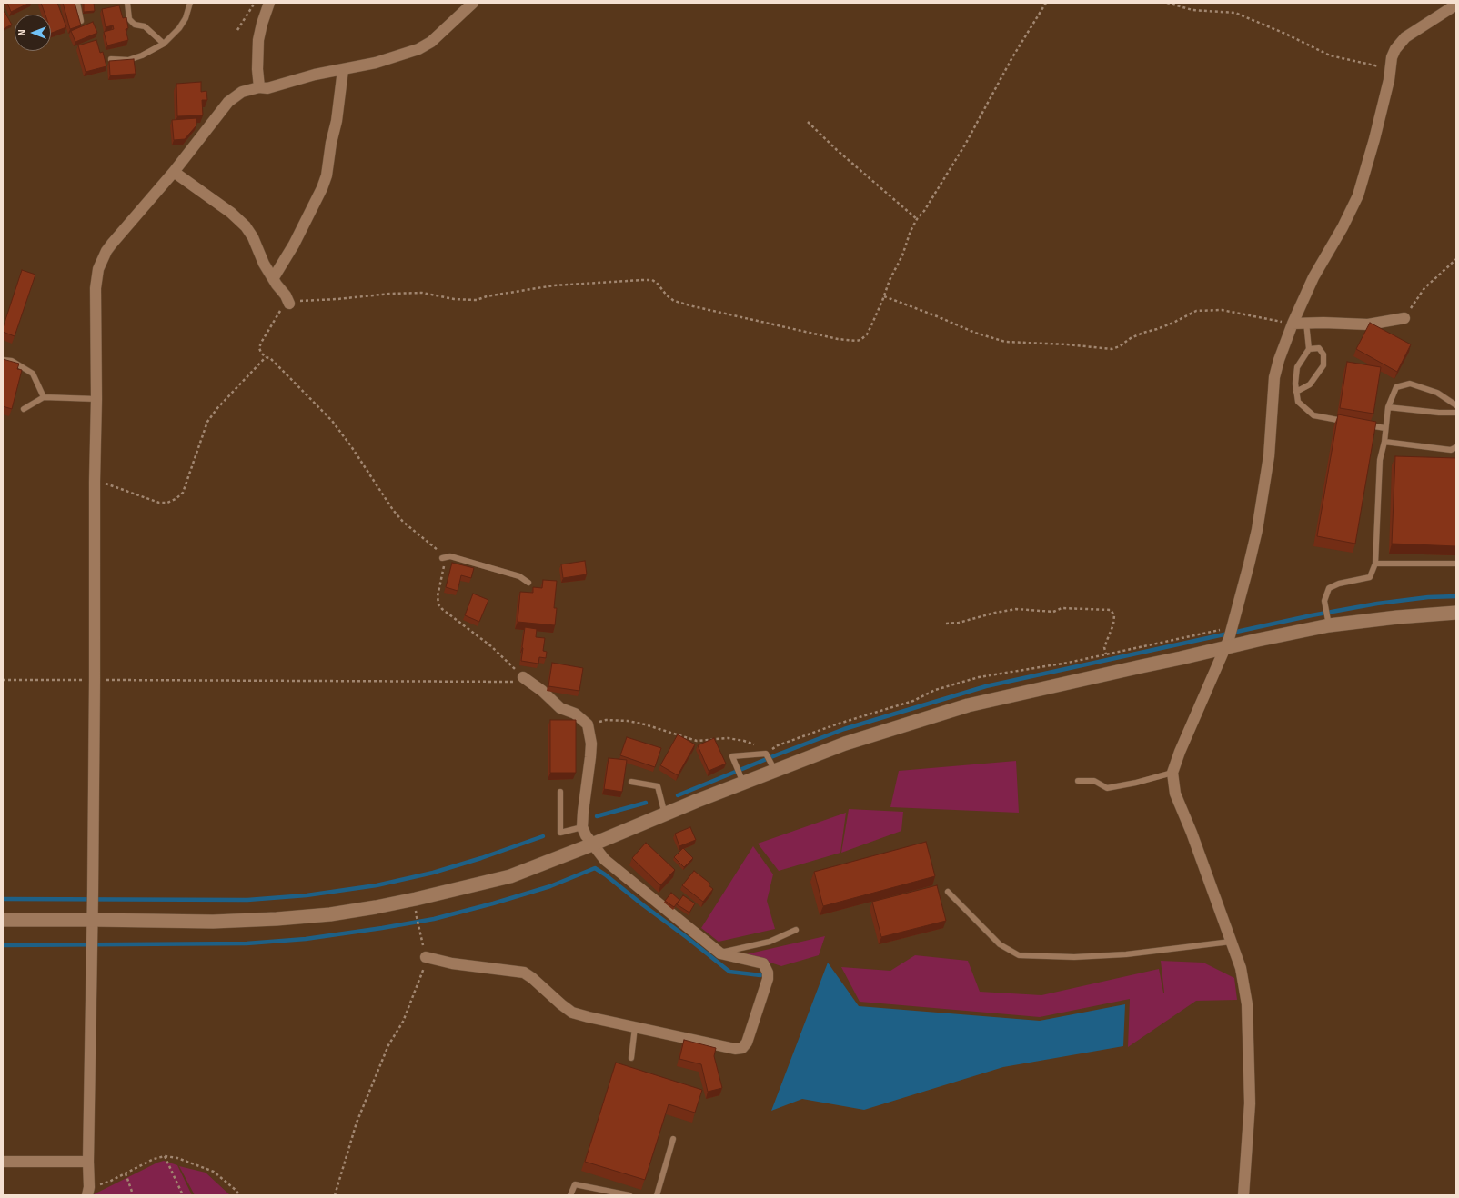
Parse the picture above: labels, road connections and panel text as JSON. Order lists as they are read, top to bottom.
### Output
{
  "north": "left"
}
